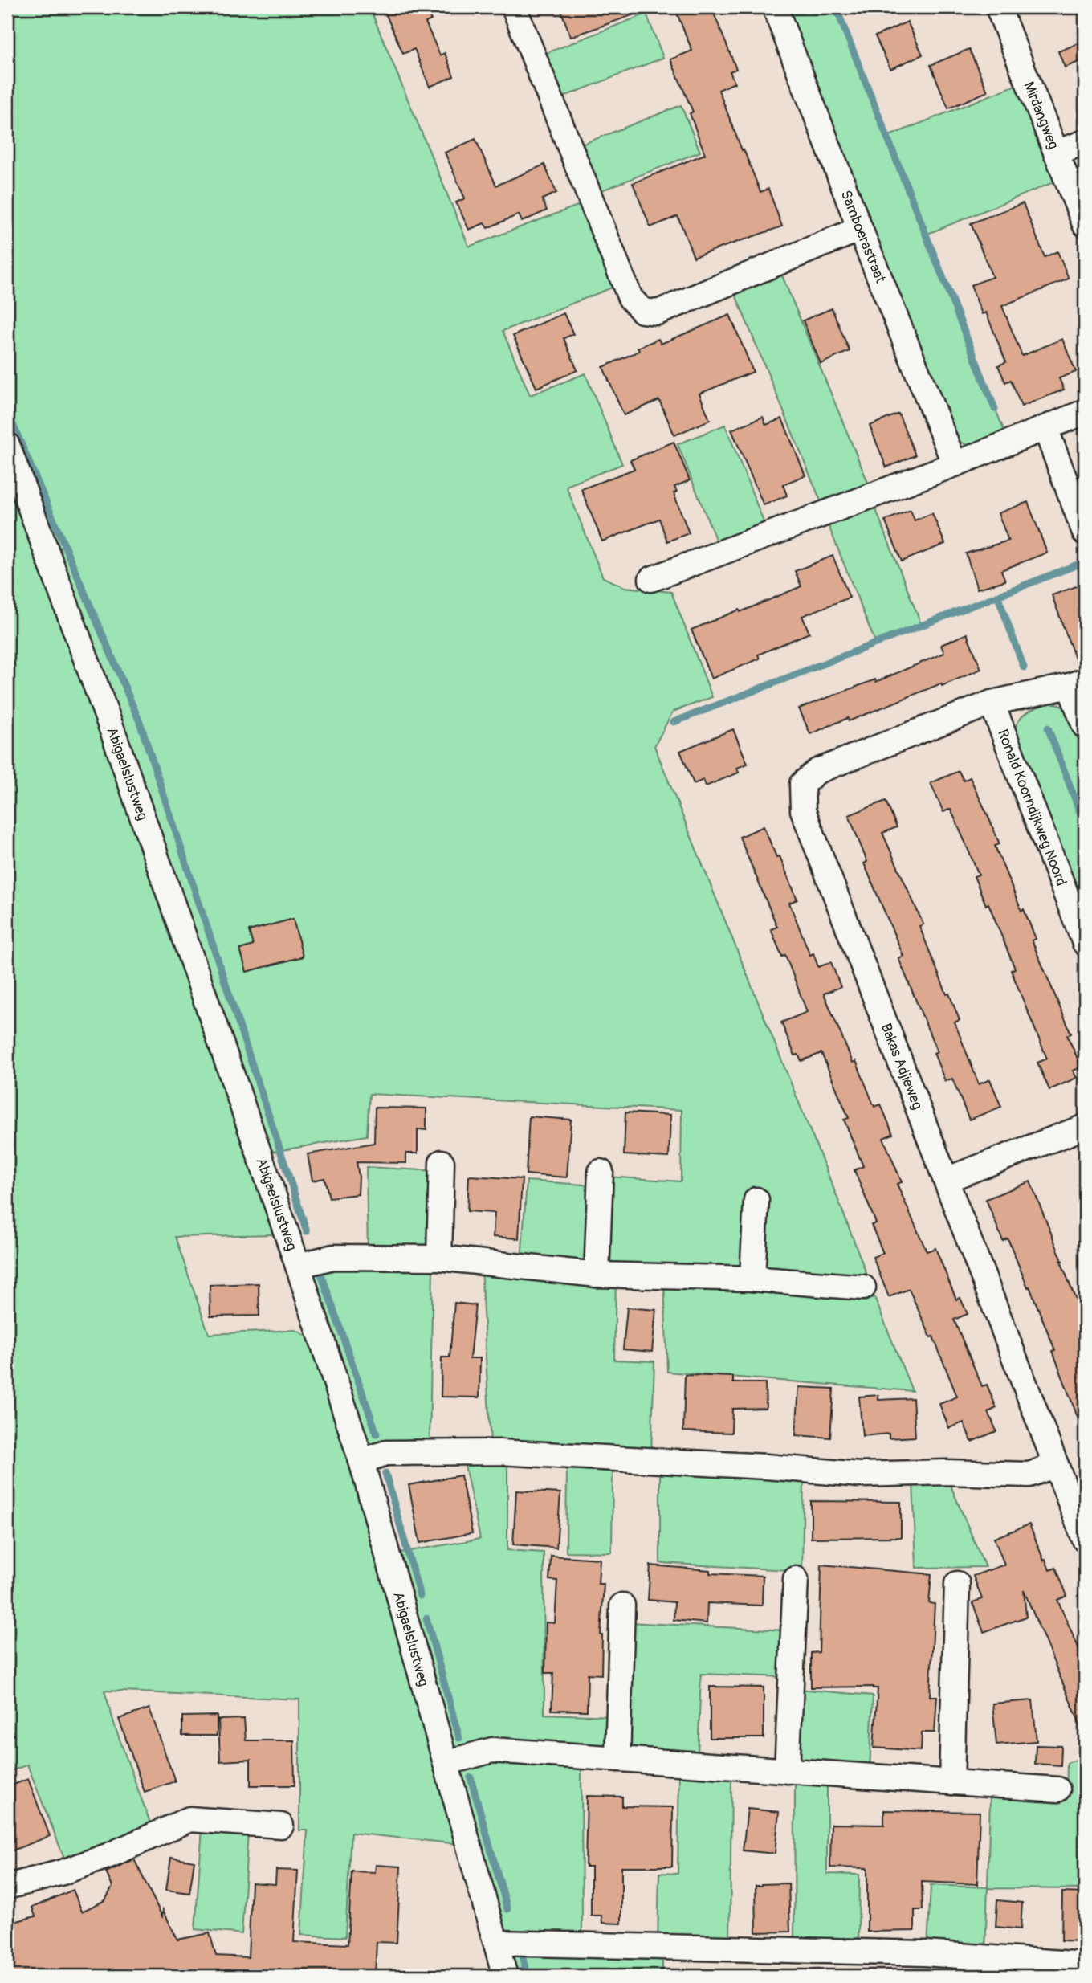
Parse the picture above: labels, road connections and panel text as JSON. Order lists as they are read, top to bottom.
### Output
{
  "streets": {
    "street": [
      "Mirdangweg",
      "Samboerastraat",
      "Abigaelslustweg",
      "Ronald Koorndijkweg Noord",
      "Bakas Adjieweg"
    ]
  },
  "crossings": [
    ["Ronald Koorndijkweg Noord", "Bakas Adjieweg"]
  ]
}
